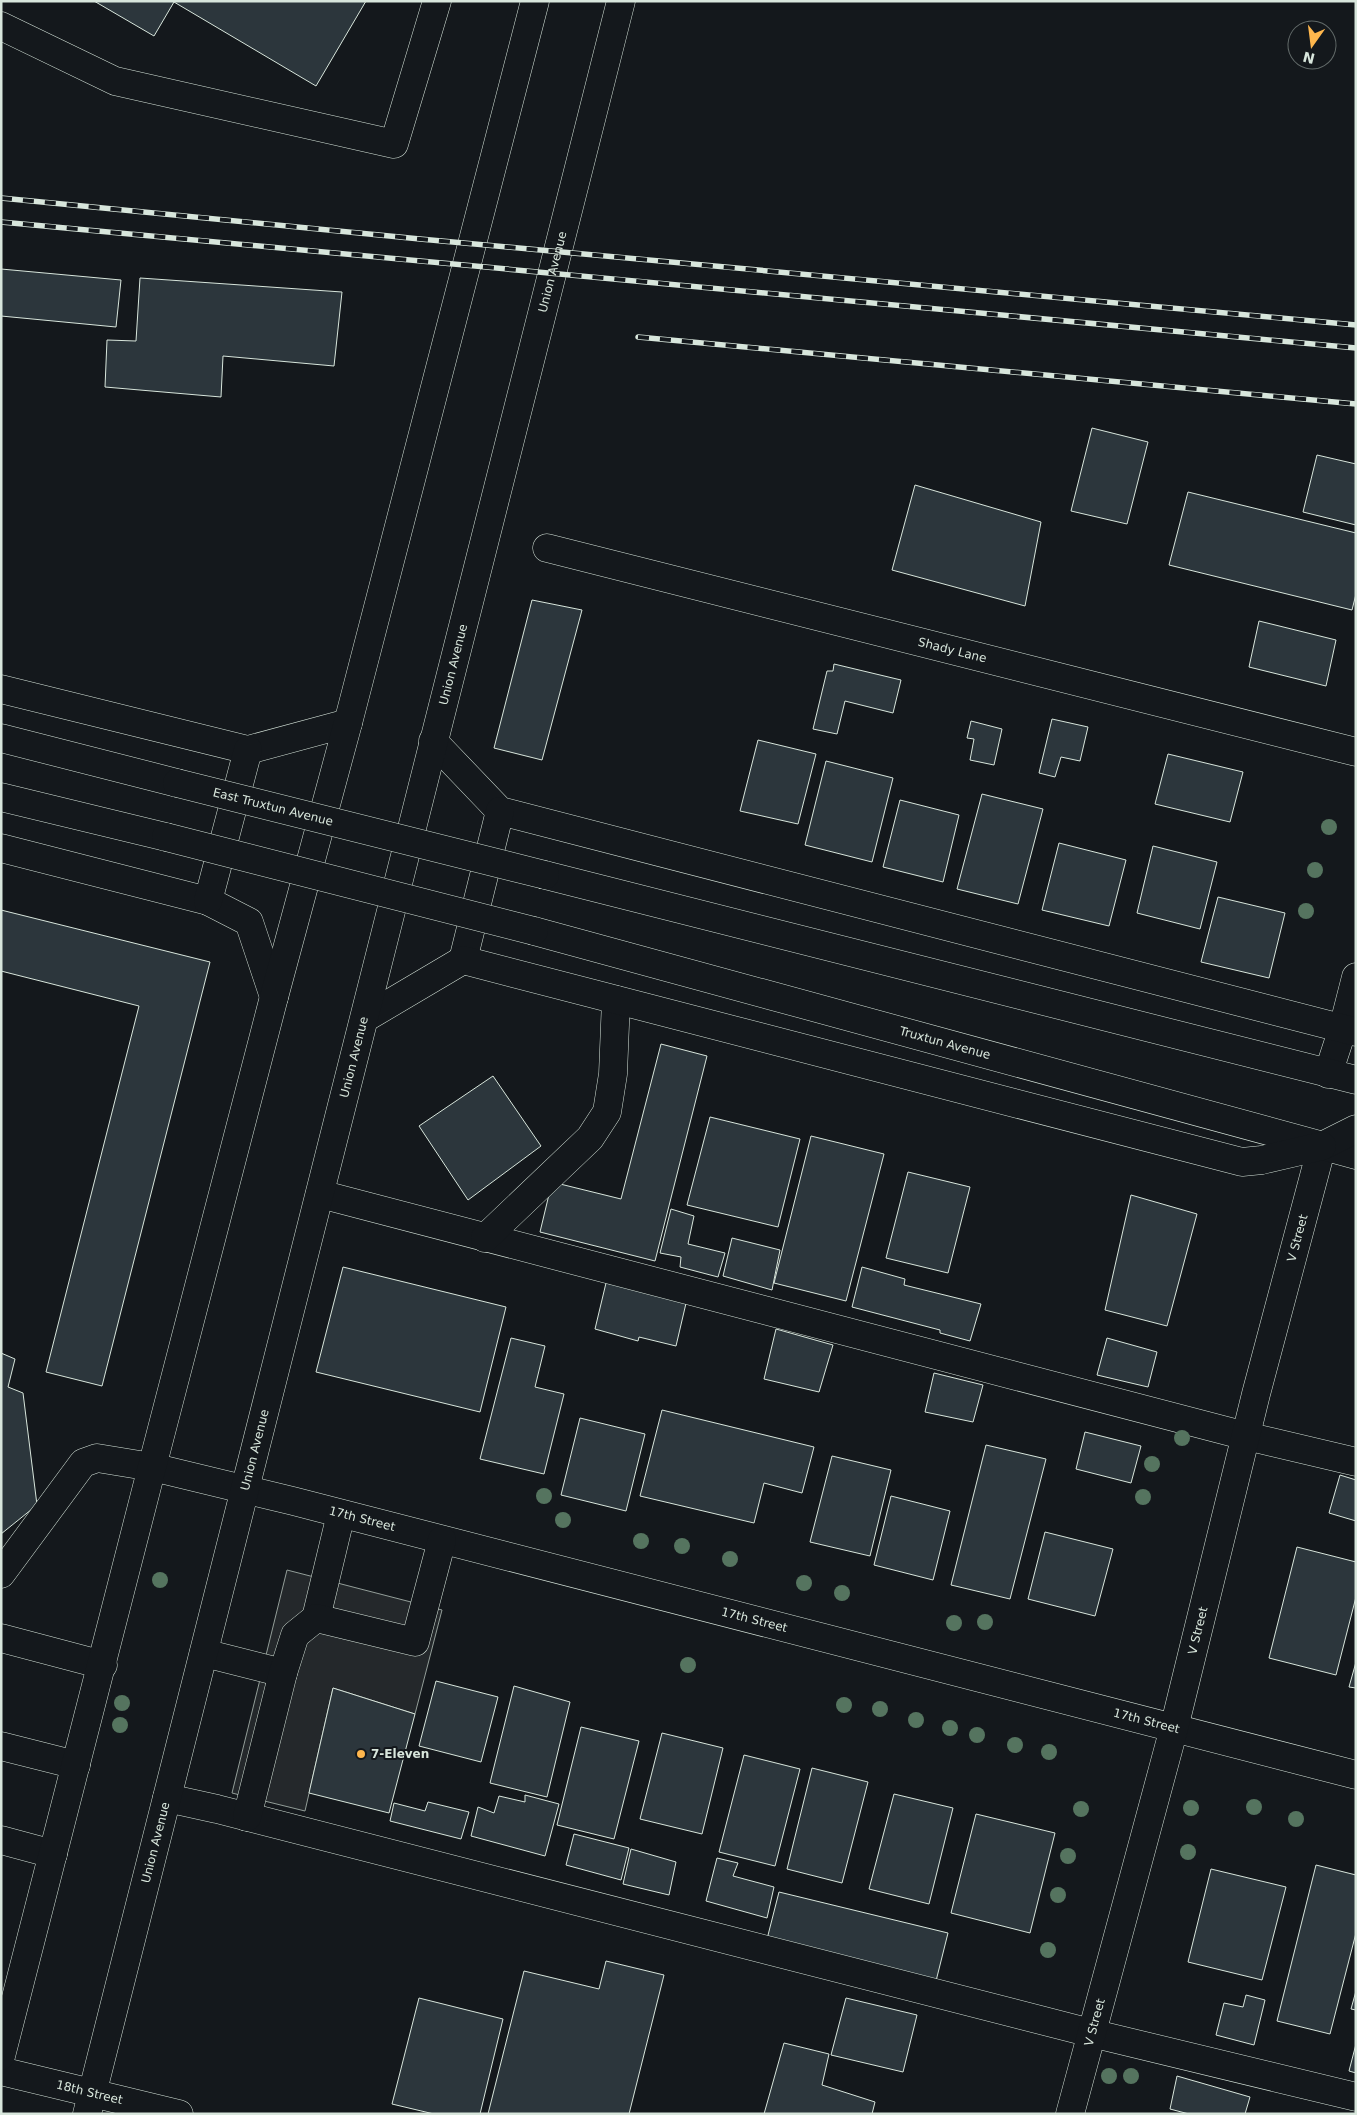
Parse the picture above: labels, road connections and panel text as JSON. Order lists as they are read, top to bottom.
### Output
{
  "streets": {
    "main road": [
      "Union Avenue",
      "Shady Lane",
      "East Truxtun Avenue",
      "Truxtun Avenue",
      "V Street",
      "17th Street",
      "18th Street"
    ]
  },
  "crossings": [
    ["Union Avenue", "17th Street"],
    ["Union Avenue", "18th Street"],
    ["Truxtun Avenue", "V Street"],
    ["V Street", "17th Street"]
  ],
  "places": ["7-Eleven"],
  "north": "bottom"
}
